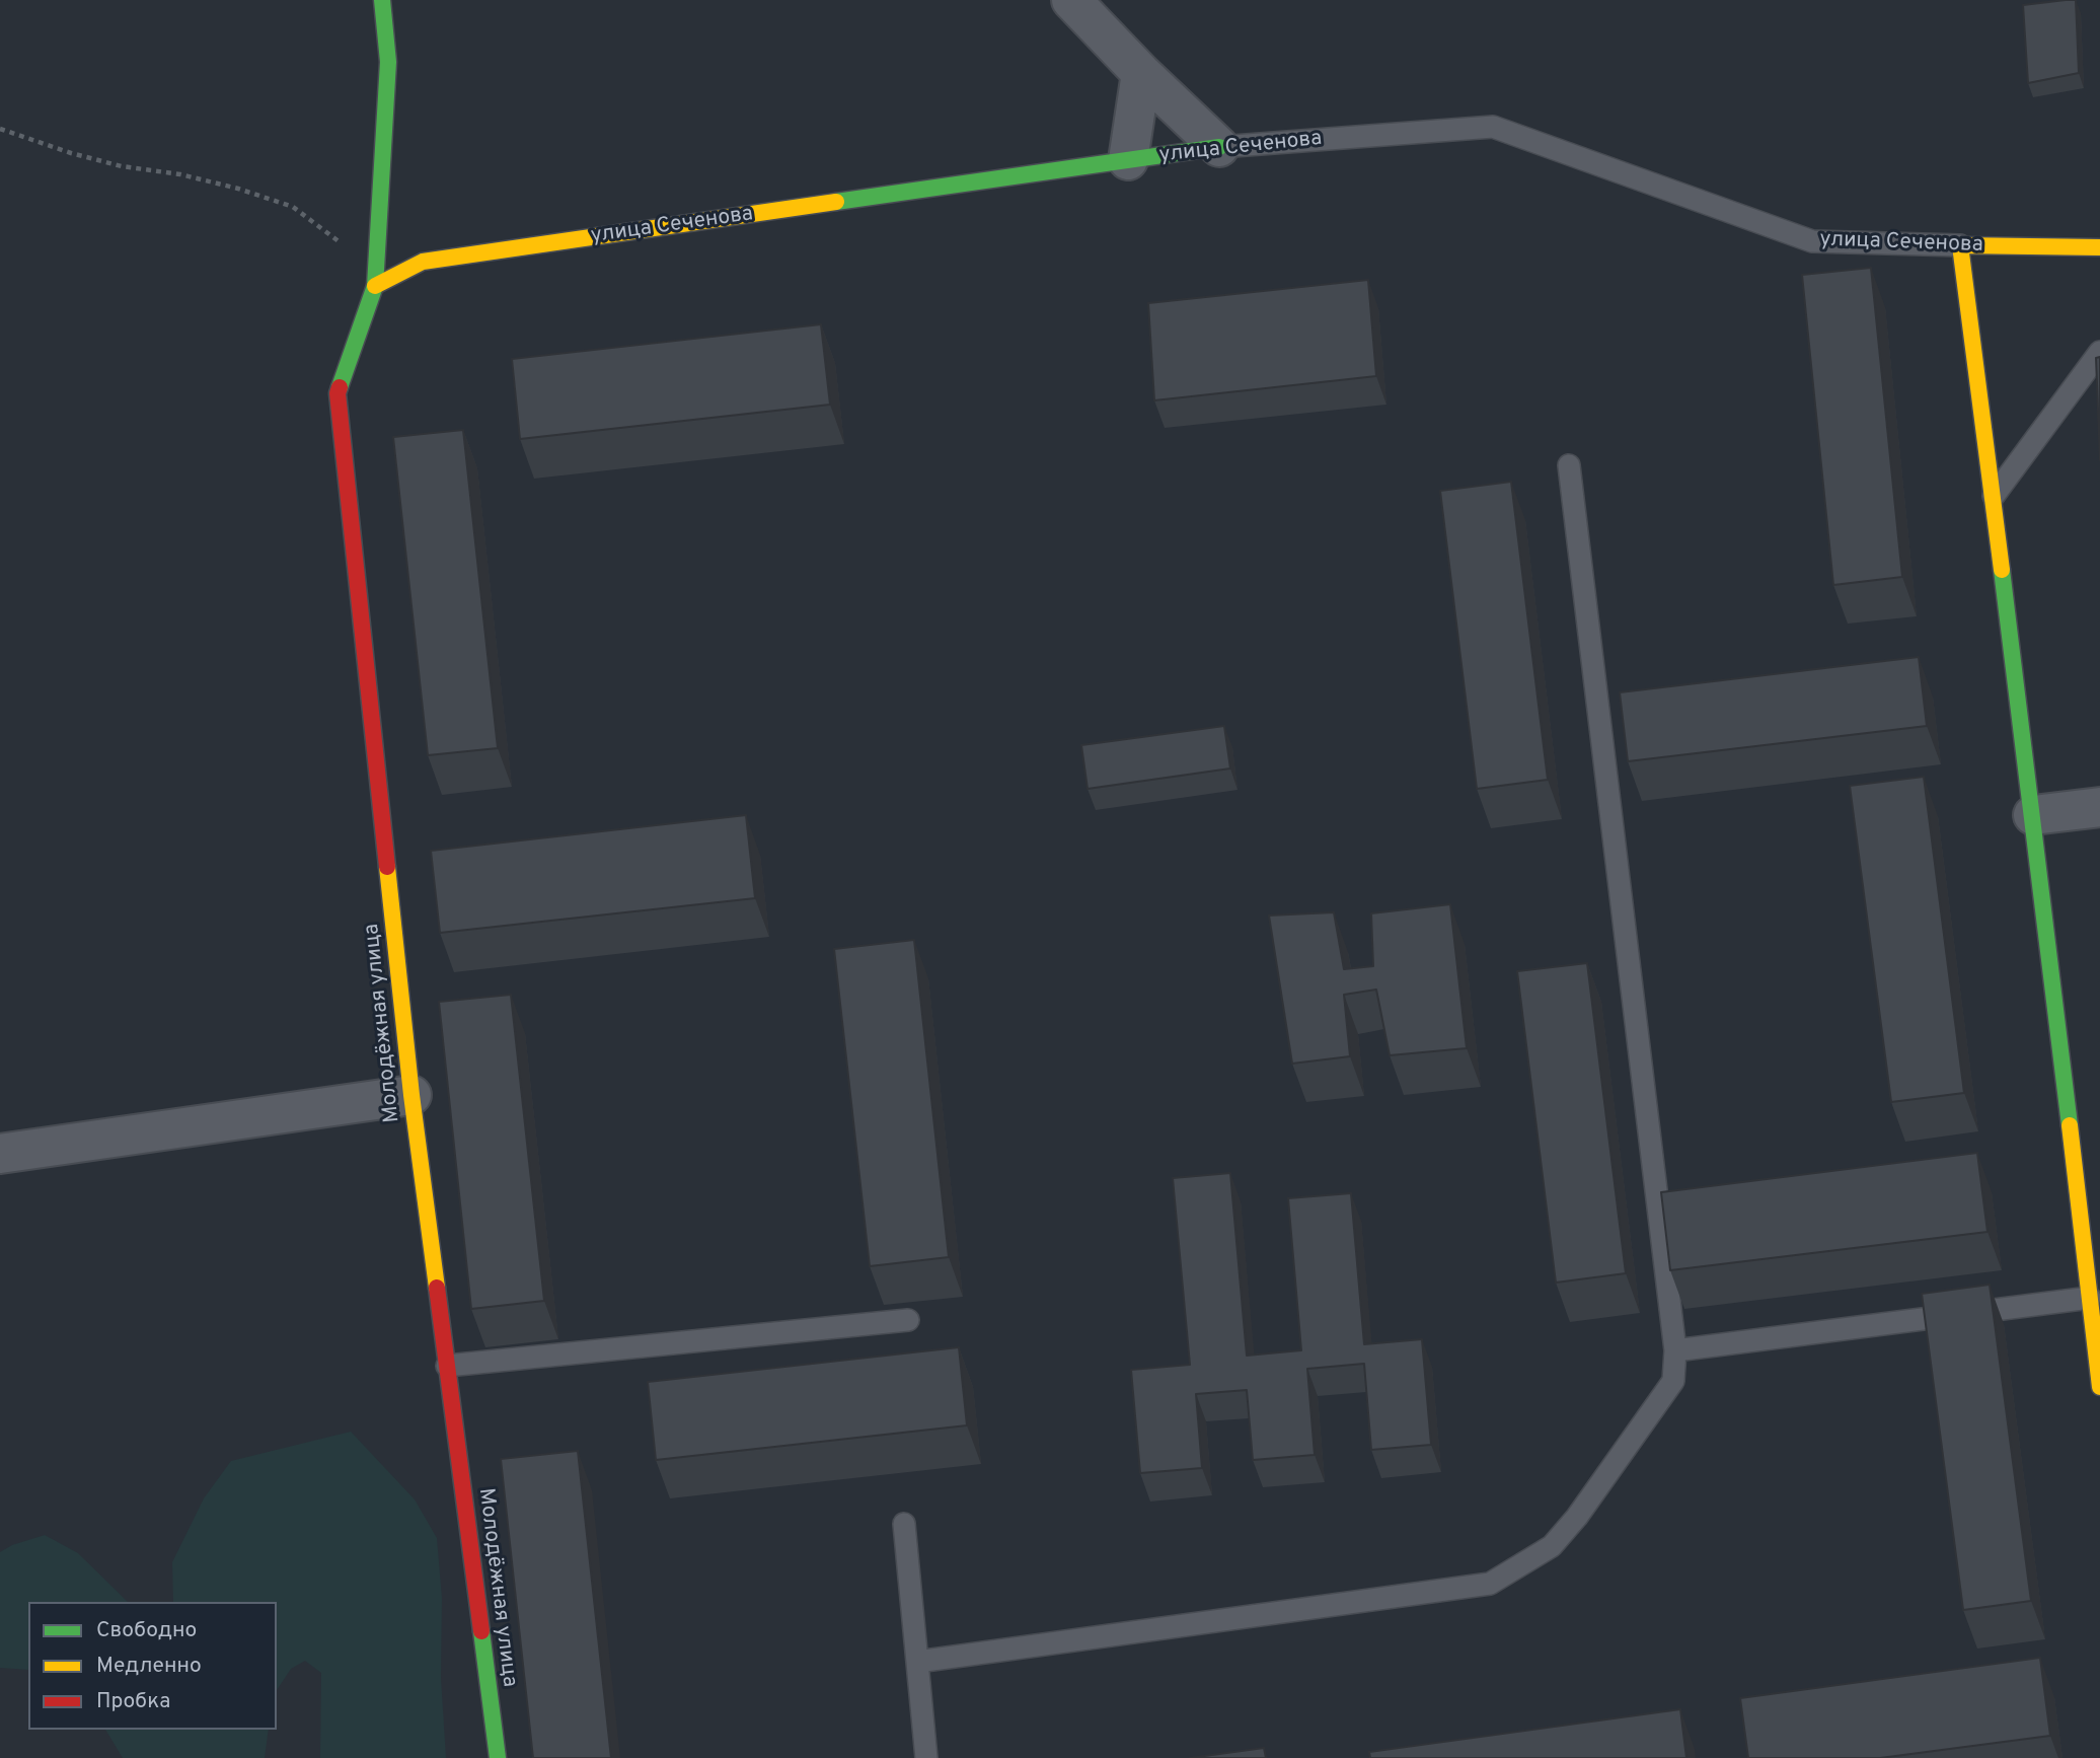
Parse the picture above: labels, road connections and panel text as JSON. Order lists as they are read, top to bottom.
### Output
{
  "streets": {
    "street": ["улица Сеченова", "Молодёжная улица"]
  },
  "crossings": [
    ["улица Сеченова", "Молодёжная улица"]
  ],
  "legend": ["Свободно", "Медленно", "Пробка"]
}
